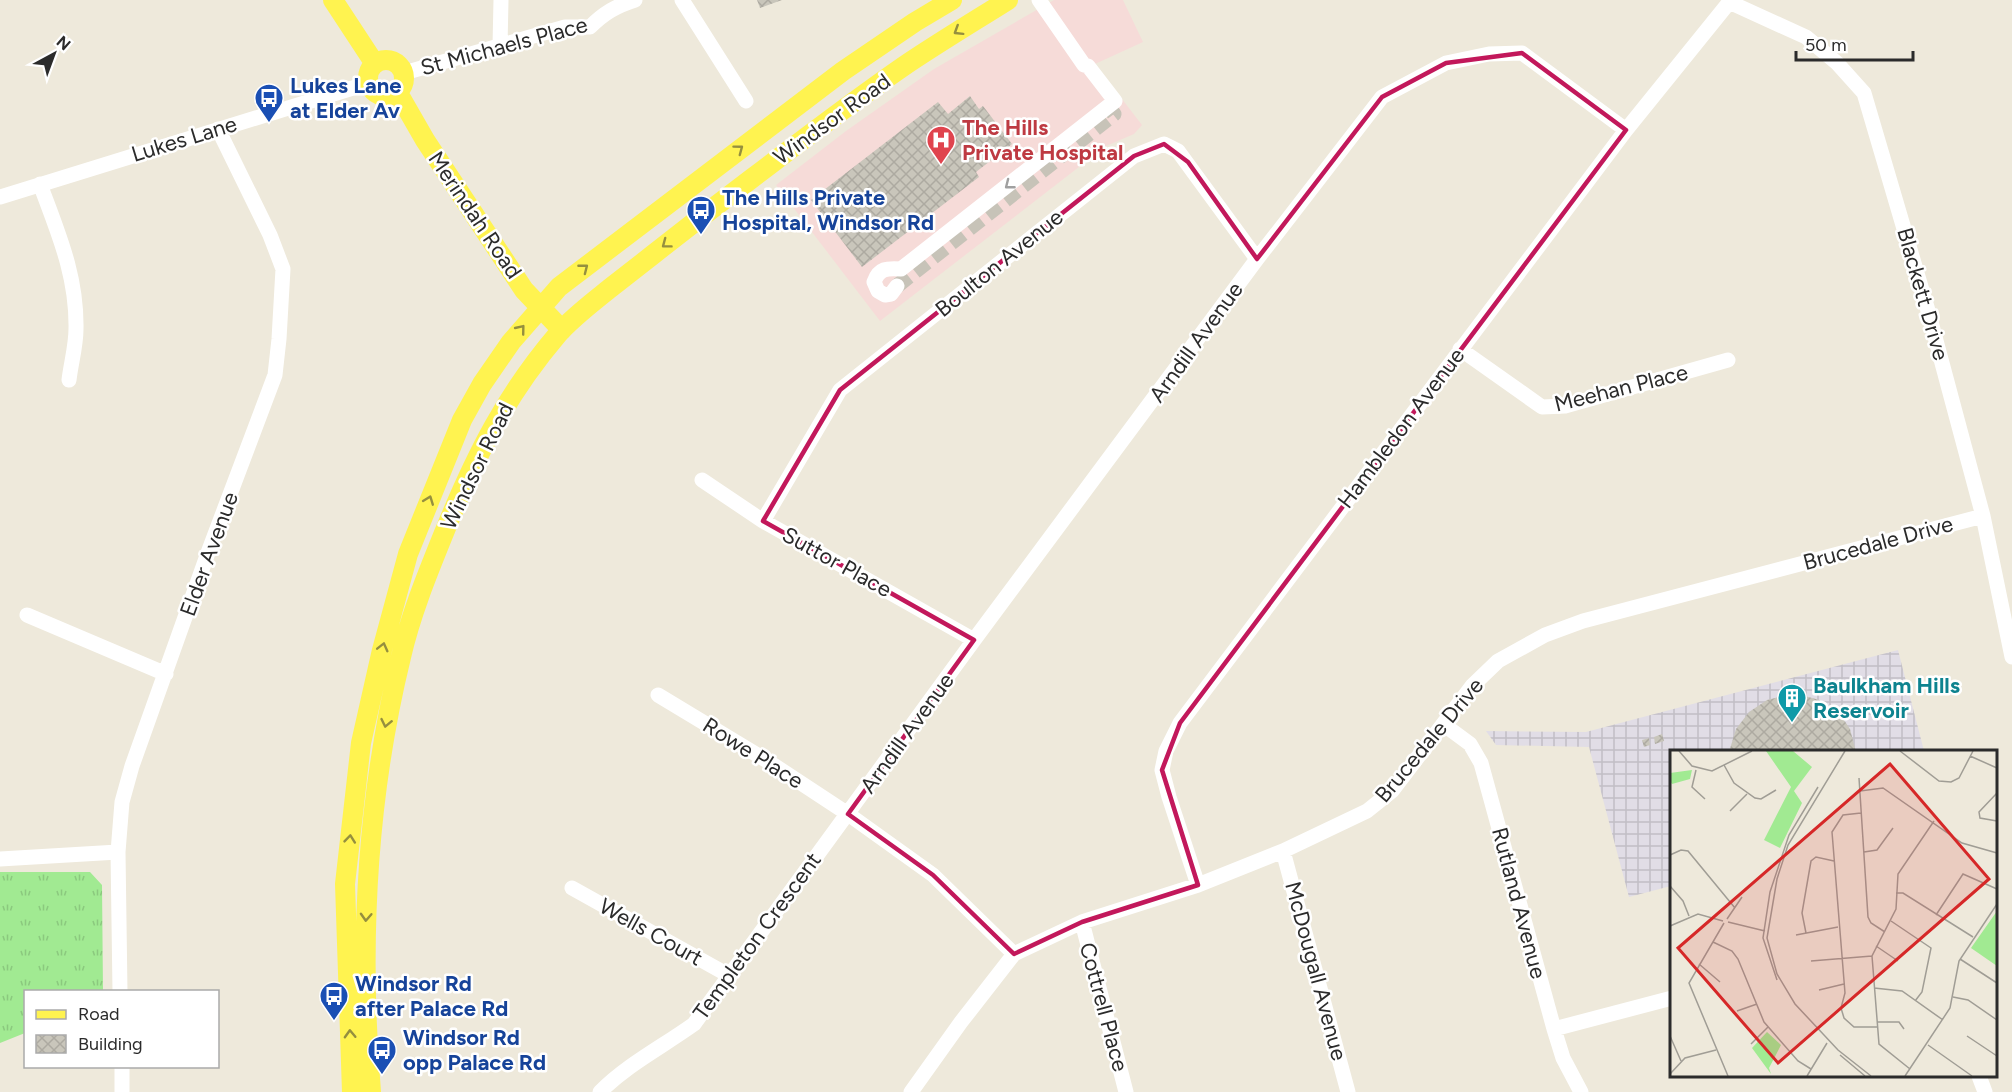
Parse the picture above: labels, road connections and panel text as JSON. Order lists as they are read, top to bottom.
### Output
{
  "streets": {
    "main road": ["Windsor Road", "Merindah Road"],
    "street": [
      "St Michaels Place",
      "Lukes Lane",
      "Boulton Avenue",
      "Blackett Drive",
      "Arndill Avenue",
      "Meehan Place",
      "Hambledon Avenue",
      "Brucedale Drive",
      "Elder Avenue",
      "Suttor Place",
      "Rowe Place",
      "Rutland Avenue",
      "Wells Court",
      "Templeton Crescent",
      "McDougall Avenue",
      "Cottrell Place"
    ]
  },
  "crossings": [
    ["St Michaels Place", "Lukes Lane"],
    ["St Michaels Place", "Merindah Road"],
    ["Windsor Road", "Merindah Road"],
    ["Lukes Lane", "Merindah Road"],
    ["Lukes Lane", "Elder Avenue"],
    ["Boulton Avenue", "Arndill Avenue"],
    ["Boulton Avenue", "Suttor Place"],
    ["Blackett Drive", "Hambledon Avenue"],
    ["Blackett Drive", "Brucedale Drive"],
    ["Arndill Avenue", "Hambledon Avenue"],
    ["Arndill Avenue", "Suttor Place"],
    ["Arndill Avenue", "Rowe Place"],
    ["Arndill Avenue", "Templeton Crescent"],
    ["Meehan Place", "Hambledon Avenue"],
    ["Hambledon Avenue", "Brucedale Drive"],
    ["Brucedale Drive", "Rowe Place"],
    ["Brucedale Drive", "Rutland Avenue"],
    ["Brucedale Drive", "McDougall Avenue"],
    ["Brucedale Drive", "Cottrell Place"],
    ["Rowe Place", "Templeton Crescent"],
    ["Wells Court", "Templeton Crescent"]
  ],
  "places": {
    "bus stop": [
      "Lukes Lane at Elder Av",
      "The Hills Private Hospital, Windsor Rd",
      "Windsor Rd after Palace Rd",
      "Windsor Rd opp Palace Rd"
    ],
    "hospital": ["The Hills Private Hospital"],
    "building": ["Baulkham Hills Reservoir"]
  },
  "legend": ["Road", "Building"],
  "scale_bar": "50 m",
  "north": "top right"
}
